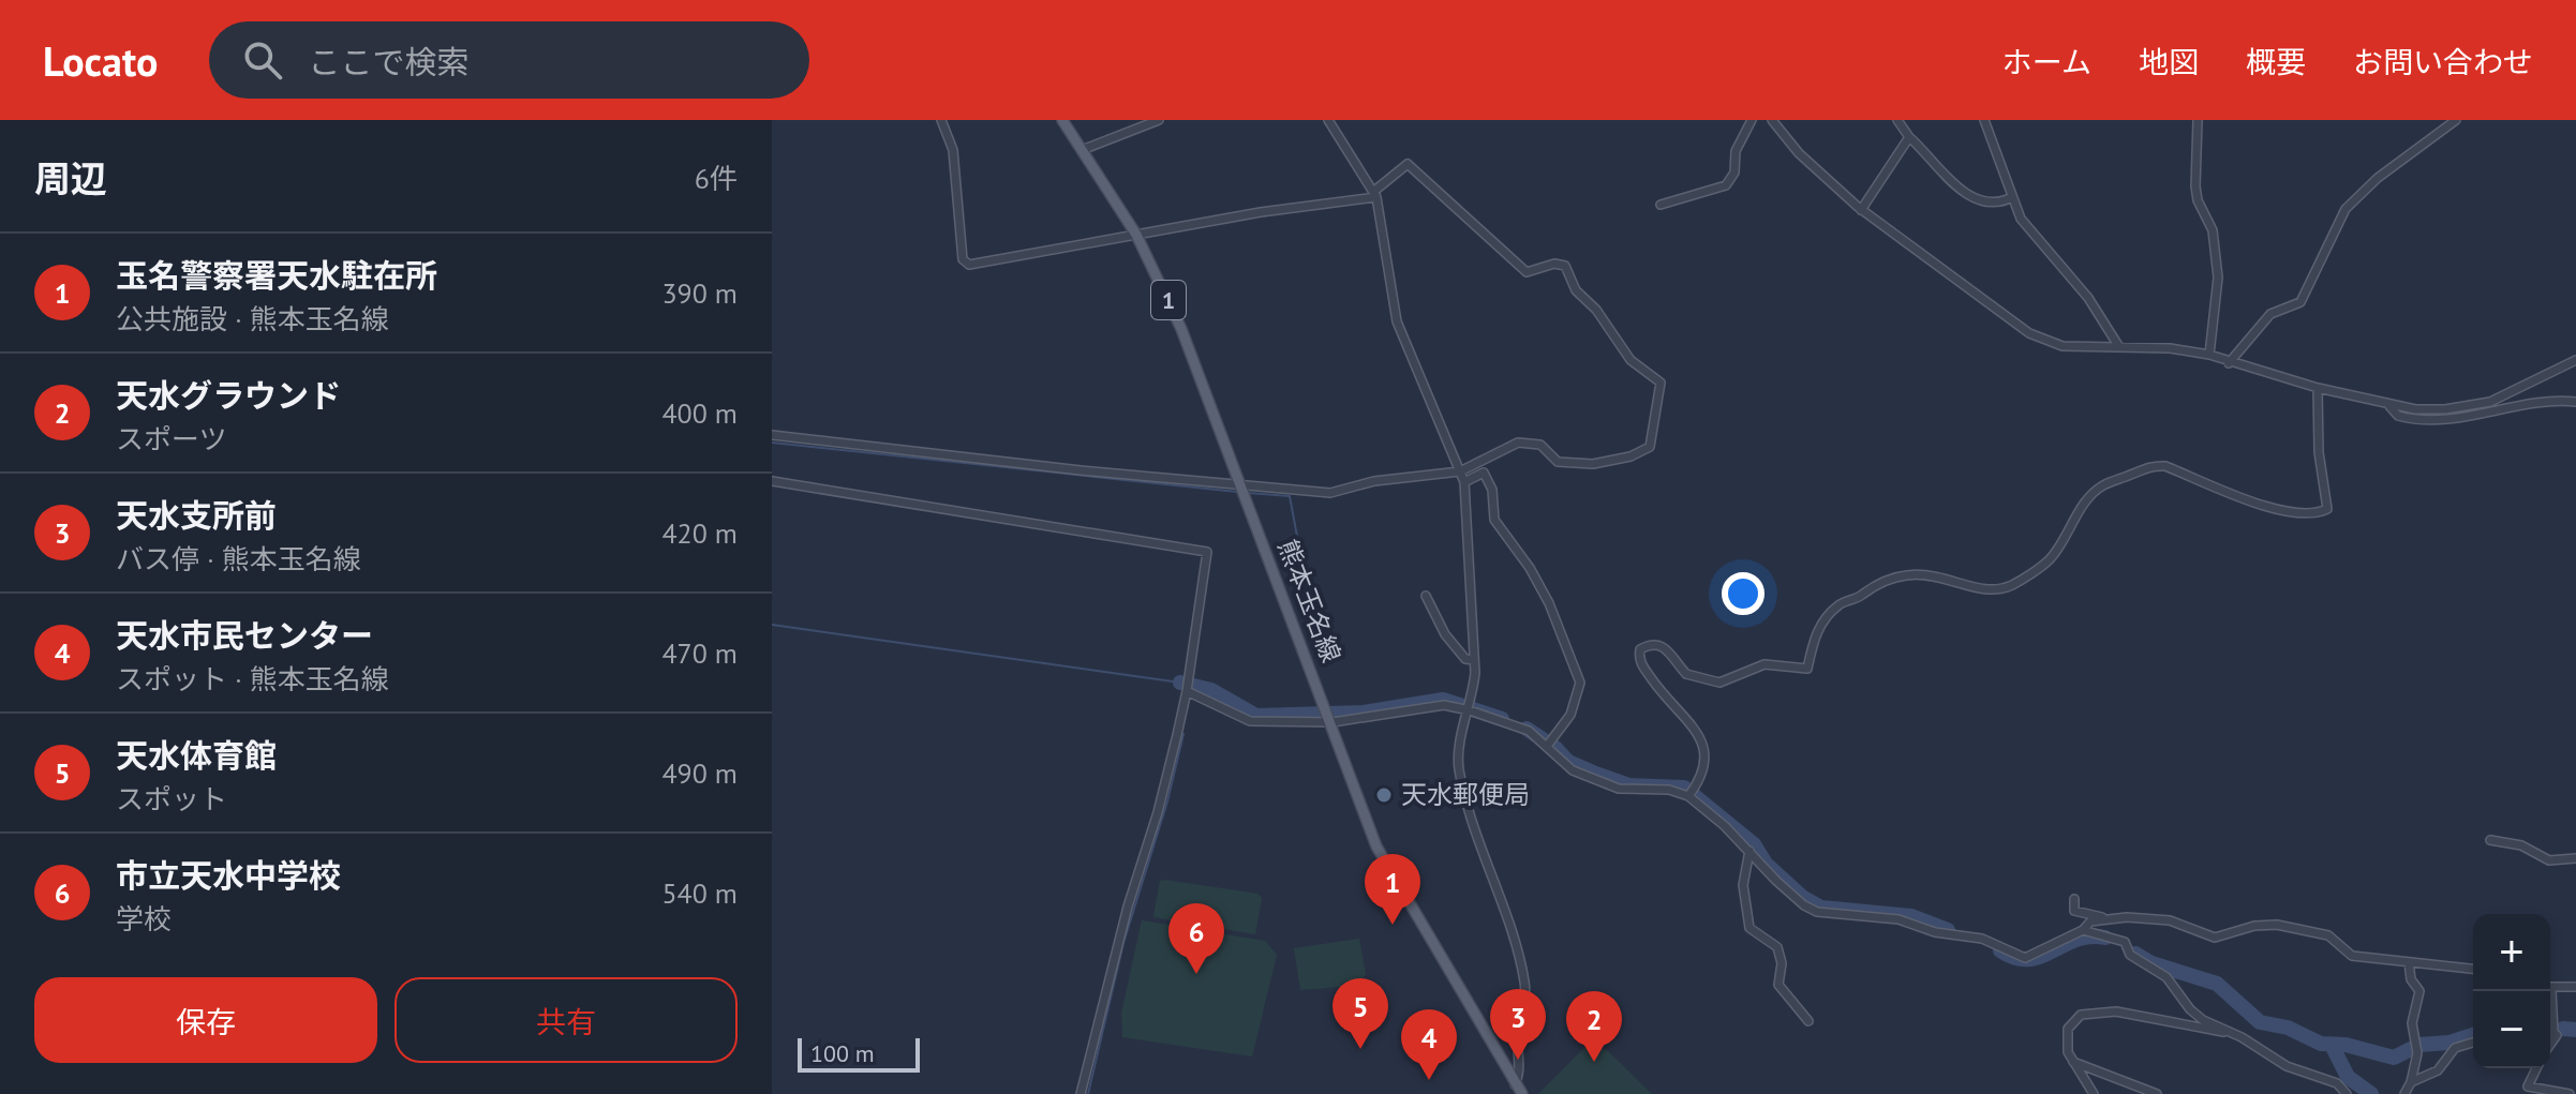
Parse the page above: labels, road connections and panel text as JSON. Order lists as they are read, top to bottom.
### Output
{
  "streets": {
    "main road": ["1", "熊本玉名線"]
  },
  "places": ["天水郵便局"],
  "scale_bar": "100 m",
  "page": {
    "header": "Locato",
    "search": "ここで検索",
    "nav": [
      "ホーム",
      "地図",
      "概要",
      "お問い合わせ"
    ],
    "heading": ["周辺", "6件"],
    "list": [
      {
        "mark": "1",
        "name": "玉名警察署天水駐在所",
        "note": "公共施設 · 熊本玉名線",
        "value": "390 m"
      },
      {
        "mark": "2",
        "name": "天水グラウンド",
        "note": "スポーツ",
        "value": "400 m"
      },
      {
        "mark": "3",
        "name": "天水支所前",
        "note": "バス停 · 熊本玉名線",
        "value": "420 m"
      },
      {
        "mark": "4",
        "name": "天水市民センター",
        "note": "スポット · 熊本玉名線",
        "value": "470 m"
      },
      {
        "mark": "5",
        "name": "天水体育館",
        "note": "スポット",
        "value": "490 m"
      },
      {
        "mark": "6",
        "name": "市立天水中学校",
        "note": "学校",
        "value": "540 m"
      }
    ],
    "pins": [
      "1",
      "6",
      "5",
      "3",
      "2",
      "4"
    ],
    "map_buttons": ["+", "−"],
    "buttons": ["保存", "共有"],
    "scale": "100 m"
  }
}
